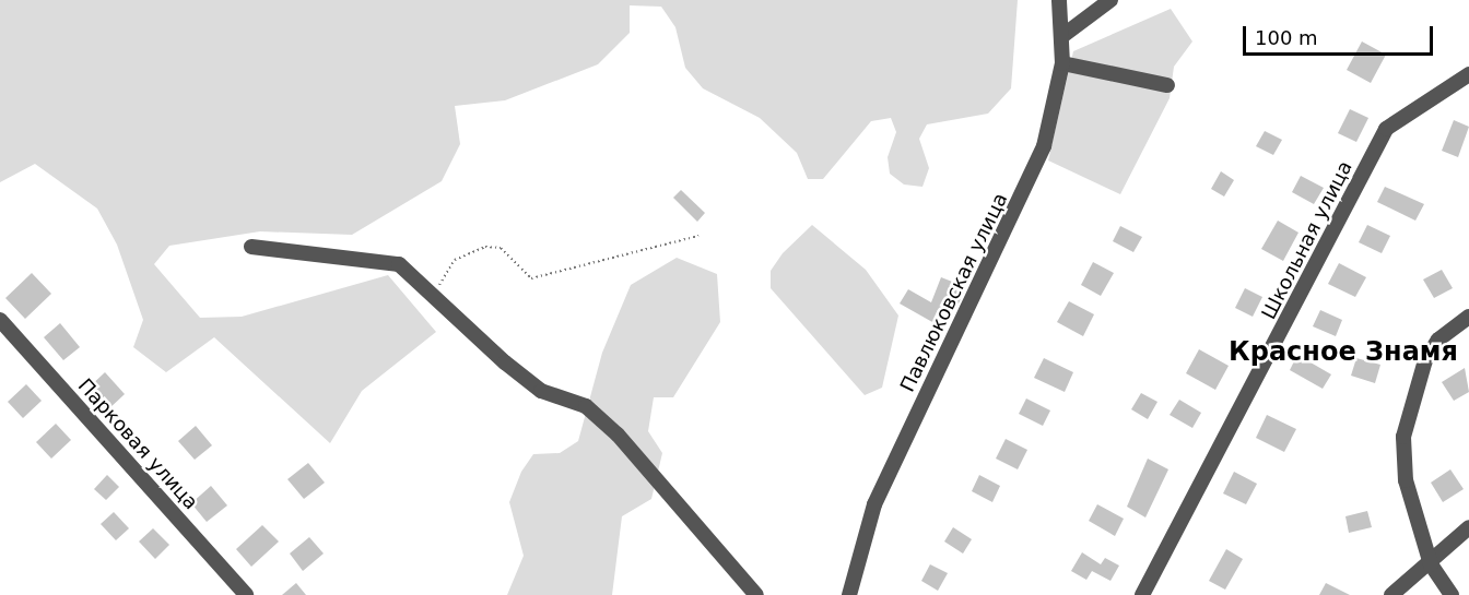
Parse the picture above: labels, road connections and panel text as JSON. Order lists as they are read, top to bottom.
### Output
{
  "streets": {
    "street": ["Школьная улица", "Павлюковская улица", "Парковая улица"]
  },
  "districts": ["Красное Знамя"],
  "scale_bar": "100 m"
}
